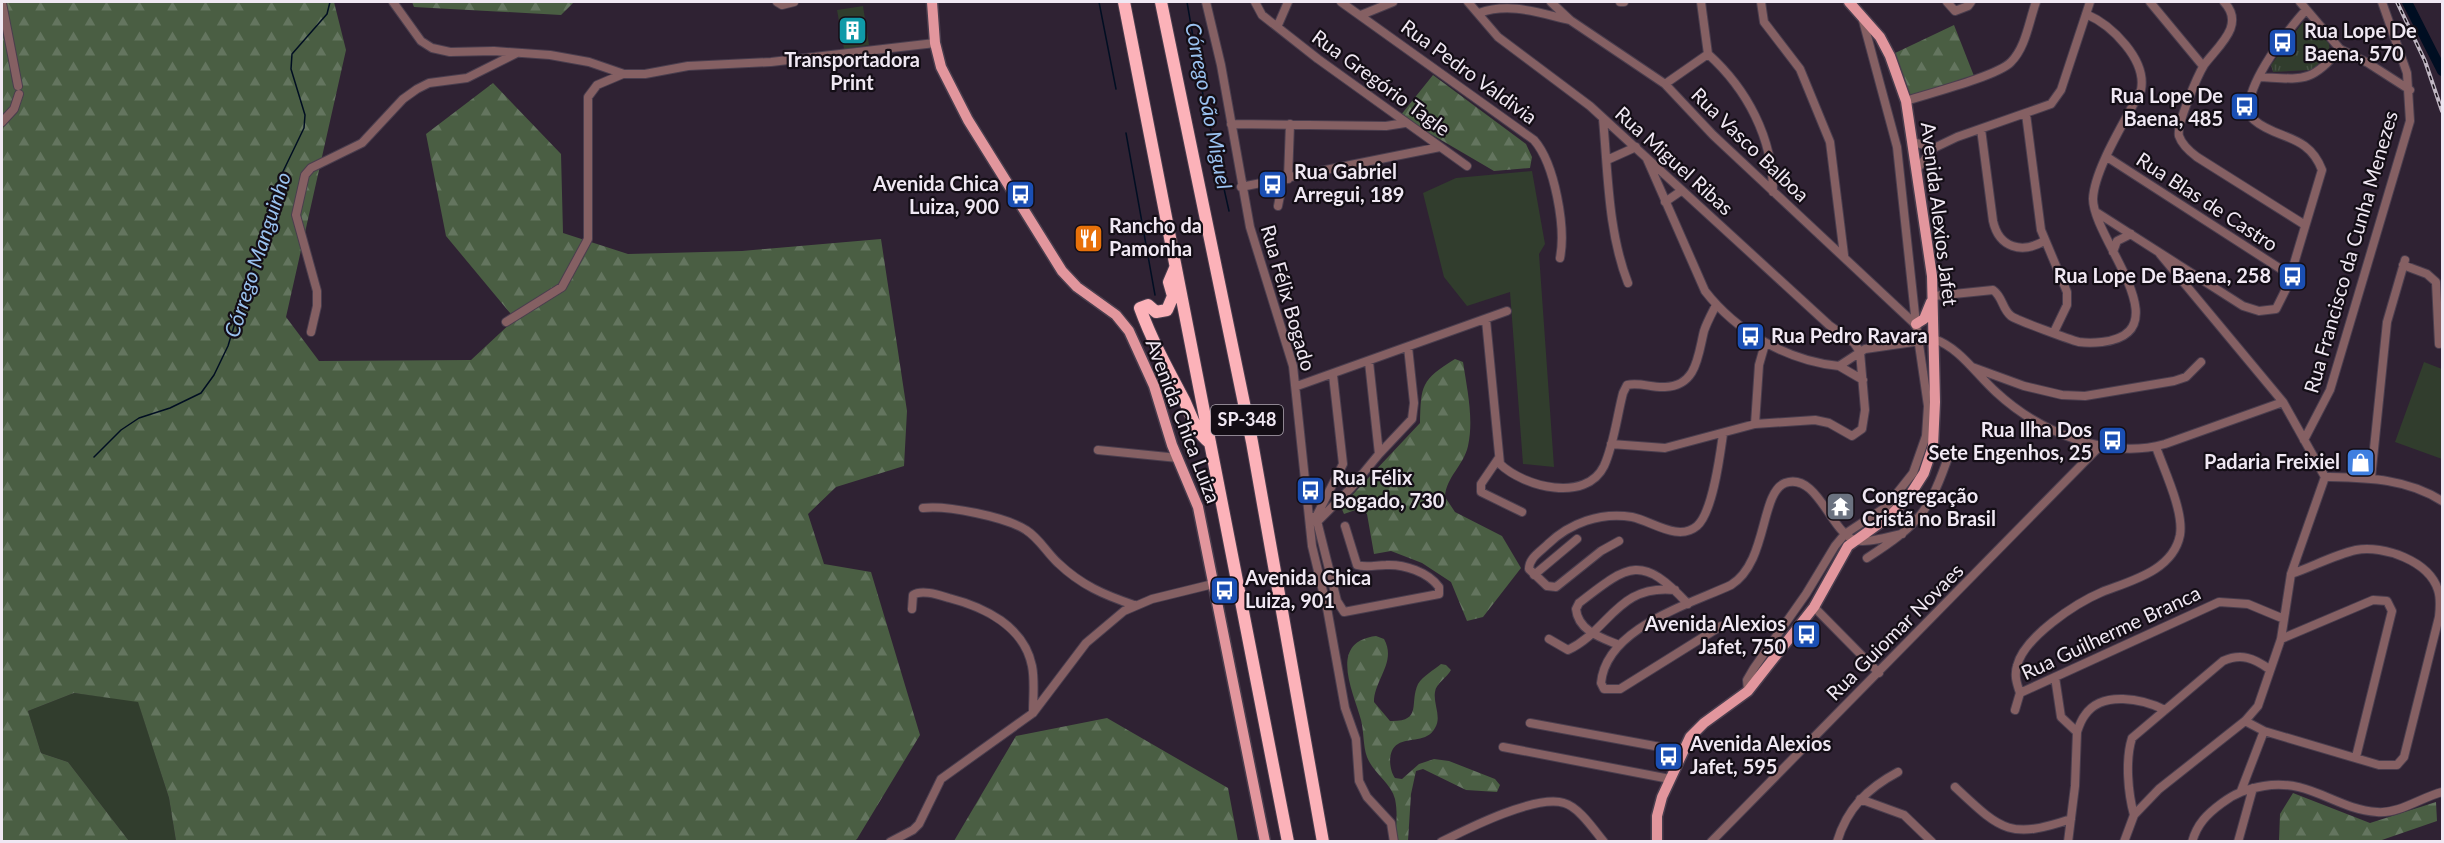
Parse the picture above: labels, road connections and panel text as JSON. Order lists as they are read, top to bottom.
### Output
{
  "streets": {
    "highway": ["SP-348"],
    "main road": ["Avenida Alexios Jafet", "Avenida Chica Luiza"],
    "street": [
      "Rua Pedro Valdivia",
      "Rua Gregório Tagle",
      "Rua Vasco Balboa",
      "Rua Miguel Ribas",
      "Rua Blas de Castro",
      "Rua Francisco da Cunha Menezes",
      "Rua Félix Bogado",
      "Rua Guiomar Novaes",
      "Rua Guilherme Branca"
    ]
  },
  "crossings": [
    ["Rua Vasco Balboa", "Avenida Alexios Jafet"]
  ],
  "water": ["Córrego São Miguel", "Córrego Manguinho"],
  "places": {
    "building": ["Transportadora Print"],
    "bus stop": [
      "Rua Lope De Baena, 570",
      "Rua Lope De Baena, 485",
      "Rua Gabriel Arregui, 189",
      "Avenida Chica Luiza, 900",
      "Rua Lope De Baena, 258",
      "Rua Pedro Ravara",
      "Rua Ilha Dos Sete Engenhos, 25",
      "Rua Félix Bogado, 730",
      "Avenida Chica Luiza, 901",
      "Avenida Alexios Jafet, 750",
      "Avenida Alexios Jafet, 595"
    ],
    "restaurant": ["Rancho da Pamonha"],
    "shop": ["Padaria Freixiel"],
    "temple": ["Congregação Cristã no Brasil"]
  }
}
